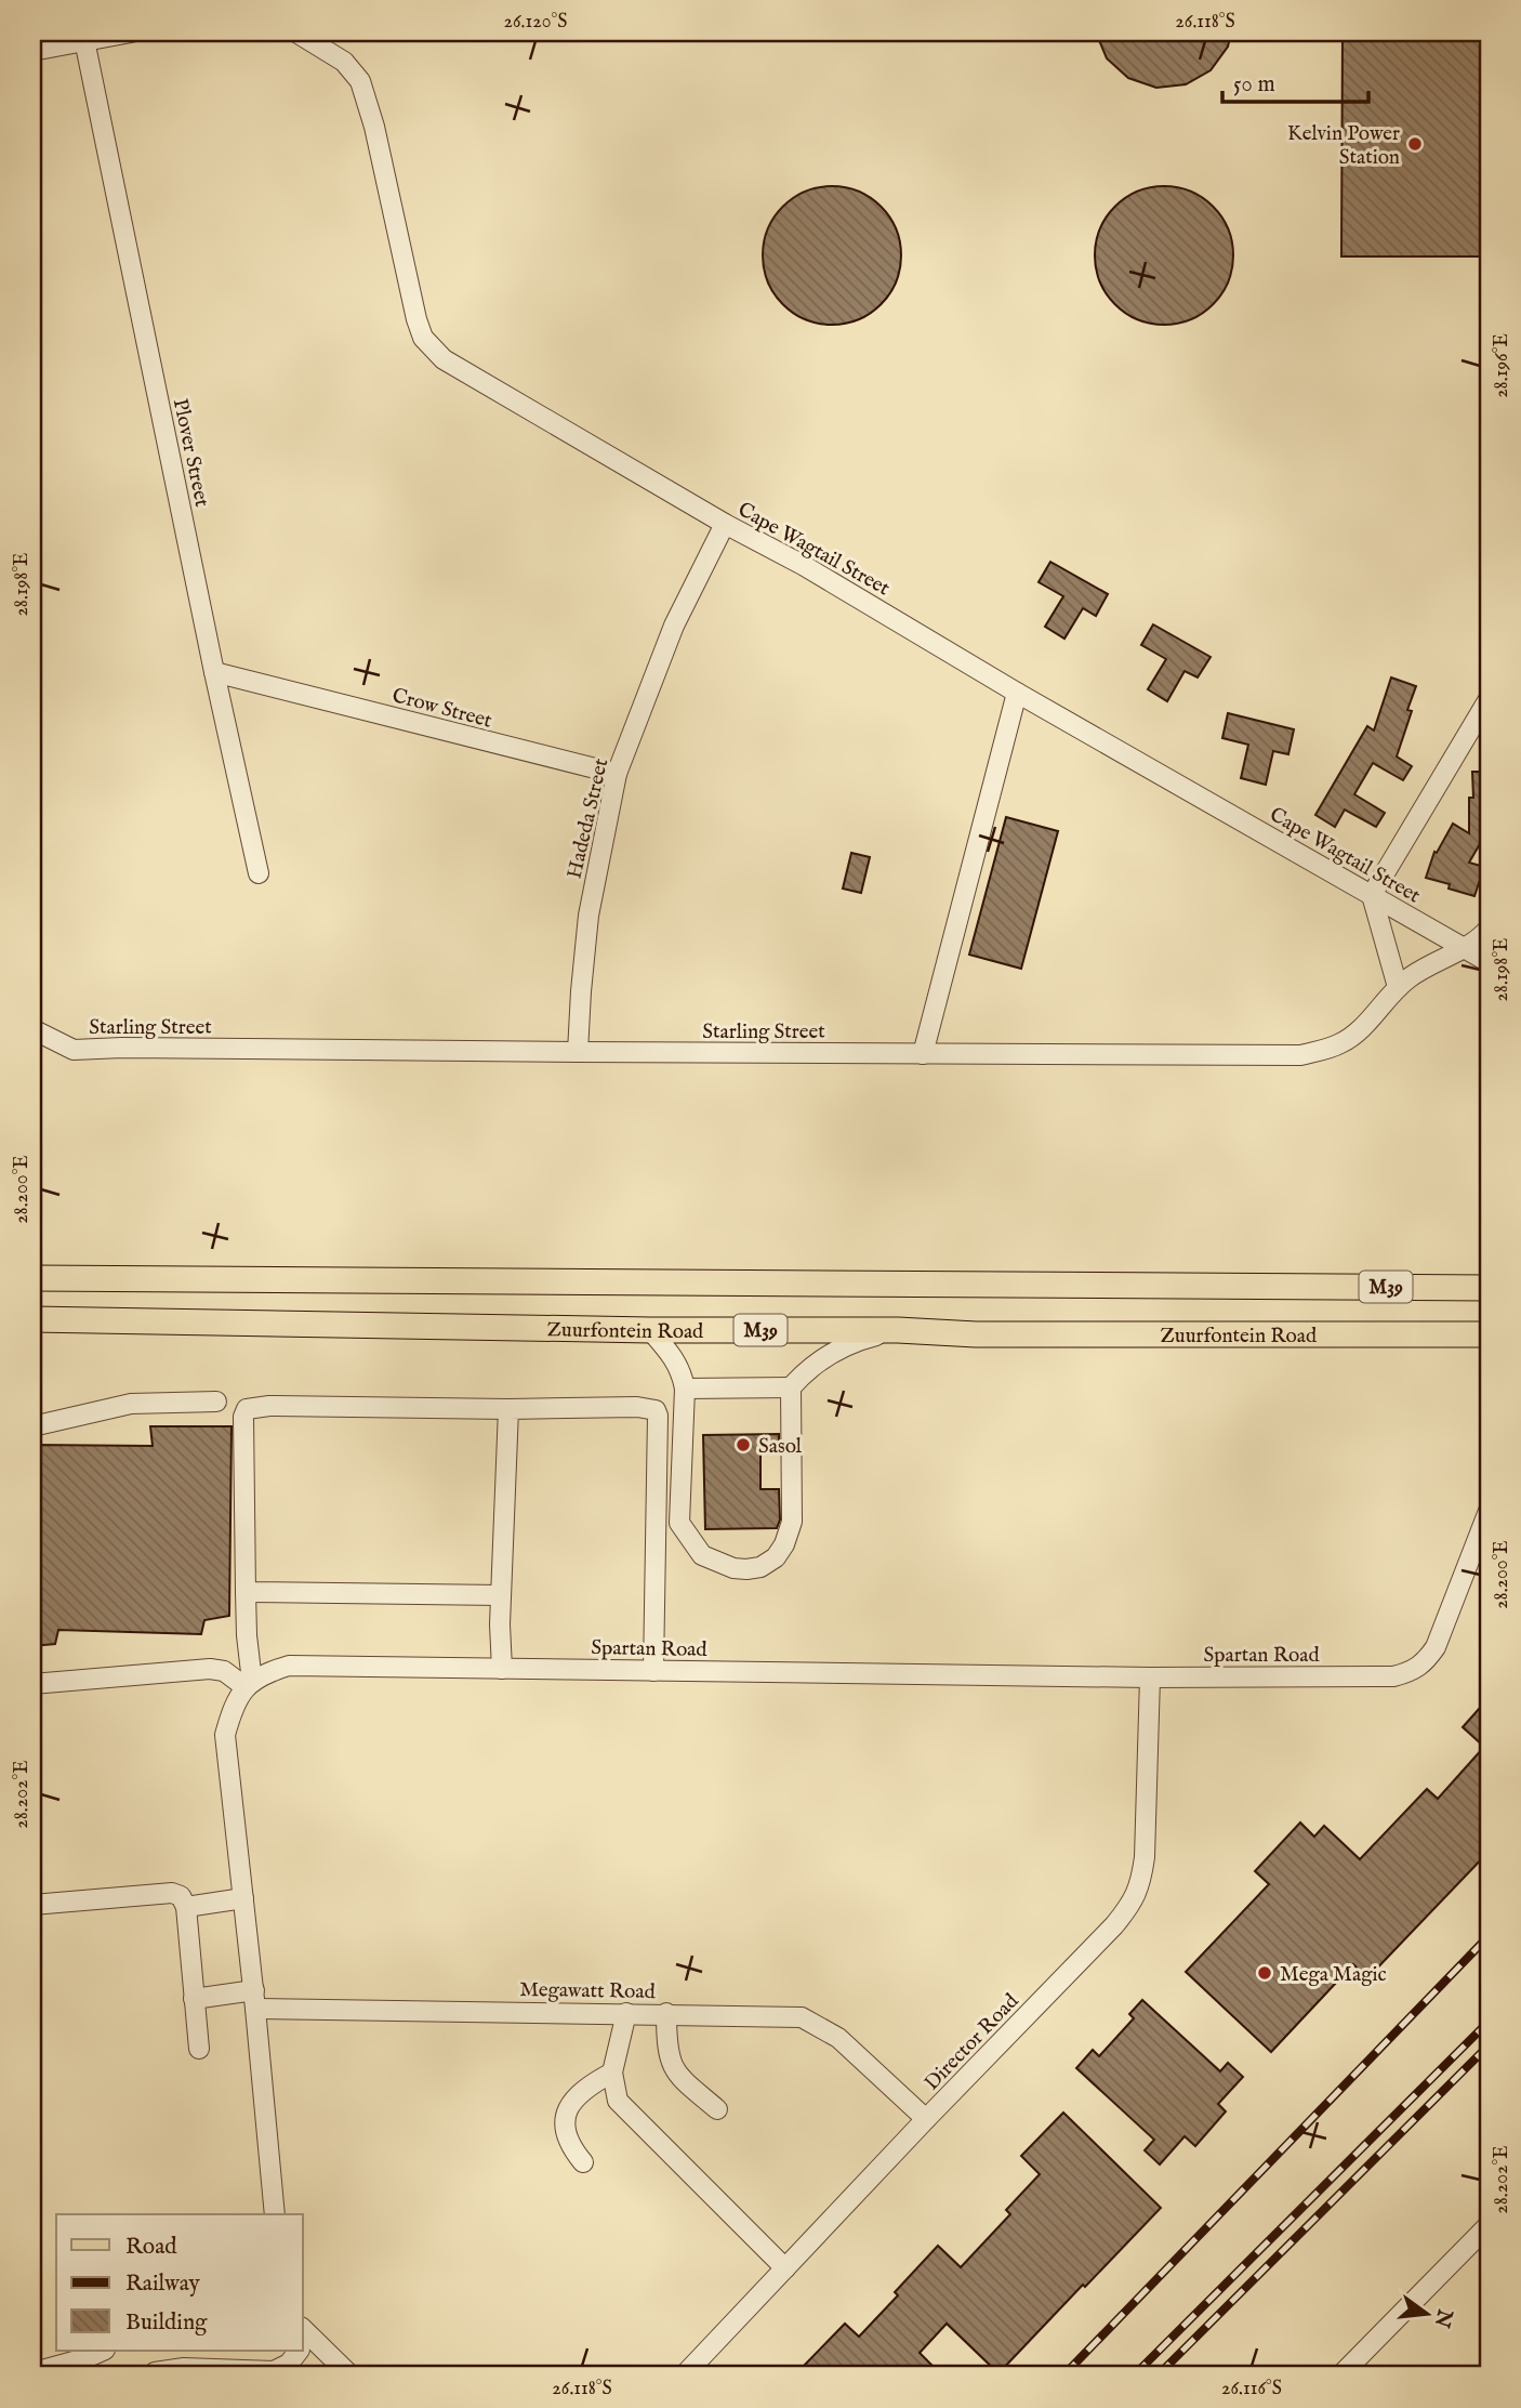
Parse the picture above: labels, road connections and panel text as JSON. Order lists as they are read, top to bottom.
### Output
{
  "streets": {
    "main road": ["M39", "Zuurfontein Road"],
    "street": [
      "Plover Street",
      "Cape Wagtail Street",
      "Crow Street",
      "Hadeda Street",
      "Starling Street",
      "Spartan Road",
      "Megawatt Road",
      "Director Road"
    ]
  },
  "crossings": [
    ["Plover Street", "Crow Street"],
    ["Cape Wagtail Street", "Hadeda Street"],
    ["Cape Wagtail Street", "Starling Street"],
    ["Crow Street", "Hadeda Street"],
    ["Hadeda Street", "Starling Street"],
    ["Spartan Road", "Director Road"],
    ["Megawatt Road", "Director Road"]
  ],
  "places": ["Kelvin Power Station", "Sasol", "Mega Magic"],
  "legend": ["Road", "Railway", "Building"],
  "scale_bar": "50 m",
  "north": "right",
  "coordinates": [
    "26.120°S",
    "26.118°S",
    "28.196°E",
    "28.198°E",
    "28.200°E",
    "28.202°E",
    "26.116°S"
  ]
}
